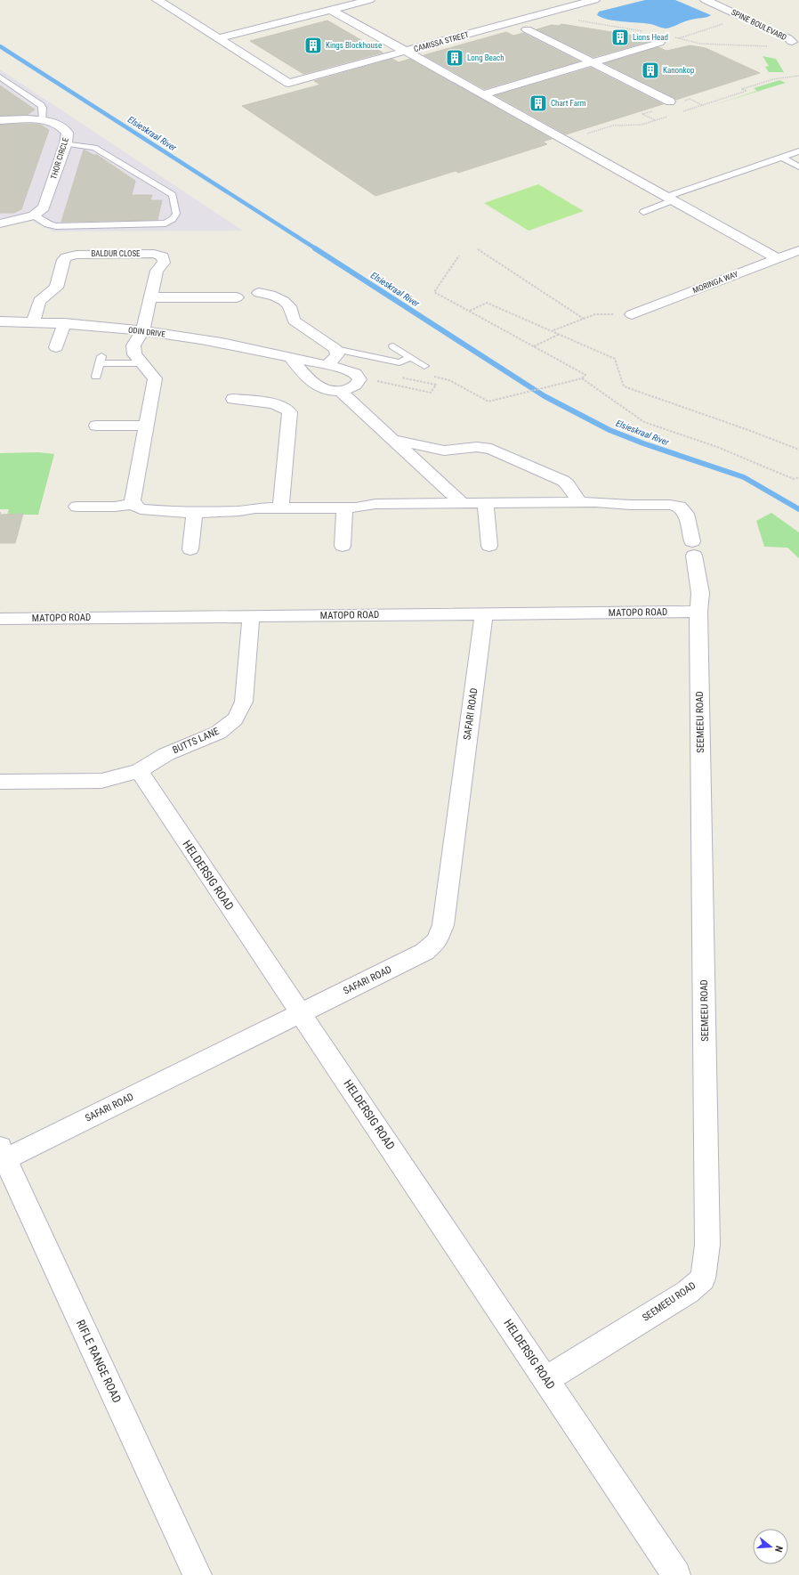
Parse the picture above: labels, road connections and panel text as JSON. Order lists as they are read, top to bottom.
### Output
{
  "streets": {
    "street": [
      "SPINE BOULEVARD",
      "CAMISSA STREET",
      "THOR CIRCLE",
      "BALDUR CLOSE",
      "MORINGA WAY",
      "ODIN DRIVE",
      "MATOPO ROAD",
      "SAFARI ROAD",
      "SEEMEEU ROAD",
      "BUTTS LANE",
      "HELDERSIG ROAD",
      "RIFLE RANGE ROAD"
    ]
  },
  "crossings": [
    ["BALDUR CLOSE", "ODIN DRIVE"],
    ["MATOPO ROAD", "SAFARI ROAD"],
    ["MATOPO ROAD", "SEEMEEU ROAD"],
    ["MATOPO ROAD", "BUTTS LANE"],
    ["SAFARI ROAD", "HELDERSIG ROAD"],
    ["SAFARI ROAD", "RIFLE RANGE ROAD"],
    ["SEEMEEU ROAD", "HELDERSIG ROAD"],
    ["BUTTS LANE", "HELDERSIG ROAD"]
  ],
  "water": ["Elsieskraal River"],
  "places": {
    "building": [
      "Lions Head",
      "Kings Blockhouse",
      "Long Beach",
      "Kanonkop",
      "Chart Farm"
    ]
  },
  "north": "right"
}
